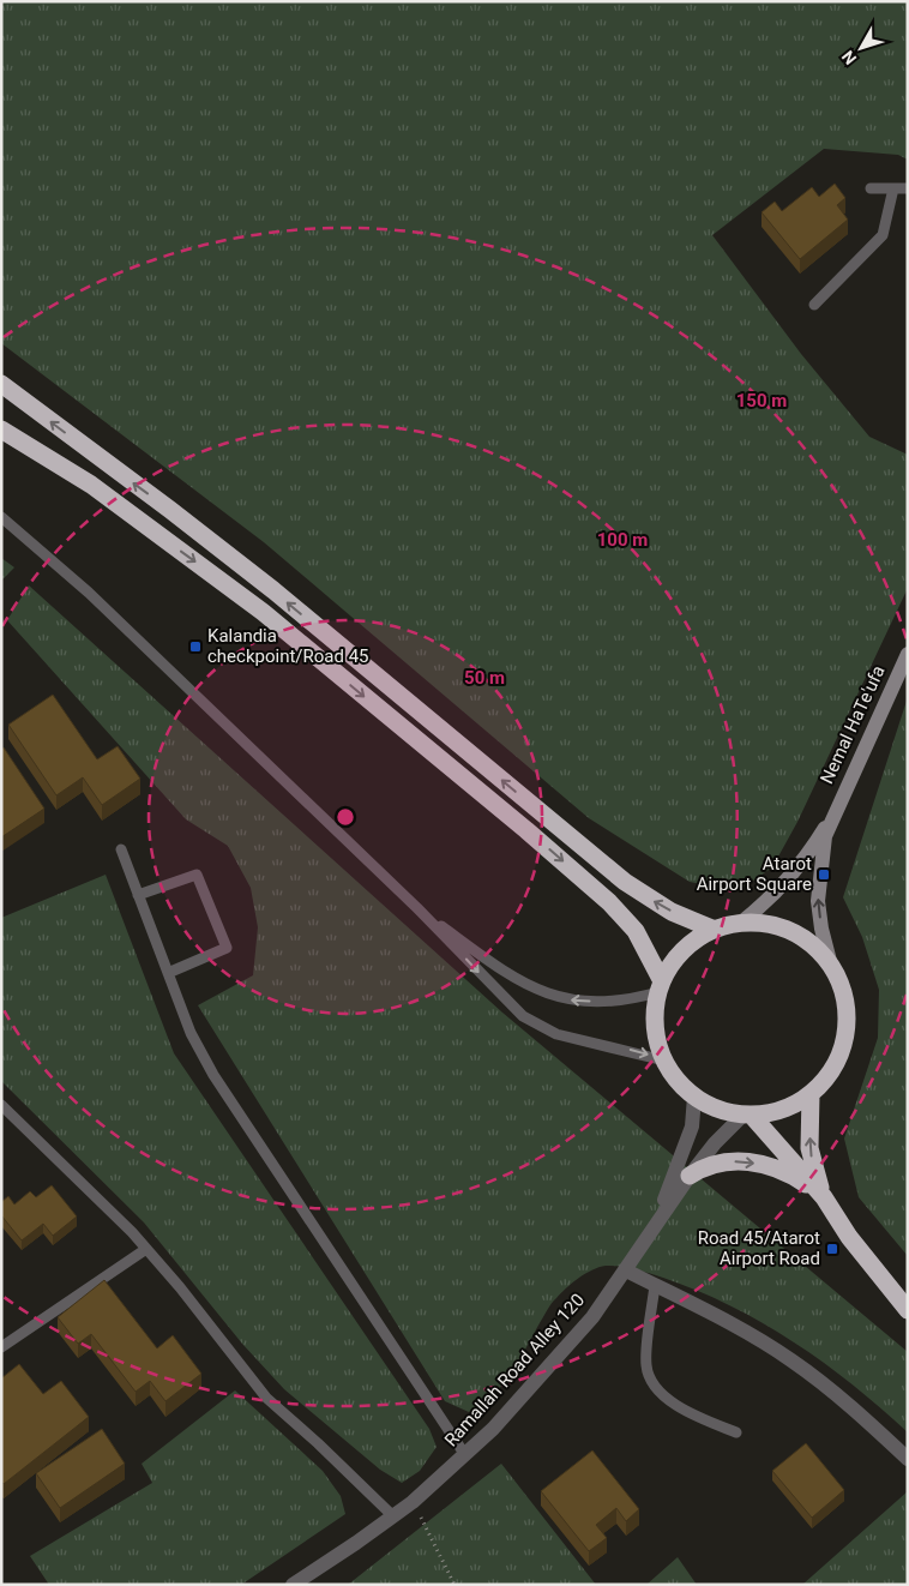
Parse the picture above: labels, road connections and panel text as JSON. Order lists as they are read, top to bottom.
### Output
{
  "streets": {
    "street": ["Nemal HaTe'ufa", "Ramallah Road Alley 120"]
  },
  "crossings": [
    ["Nemal HaTe'ufa", "Ramallah Road Alley 120"]
  ],
  "places": {
    "transit": ["Kalandia checkpoint/Road 45", "Atarot Airport Square", "Road 45/Atarot Airport Road"]
  },
  "north": "bottom left",
  "rings": ["150 m", "100 m", "50 m"]
}
